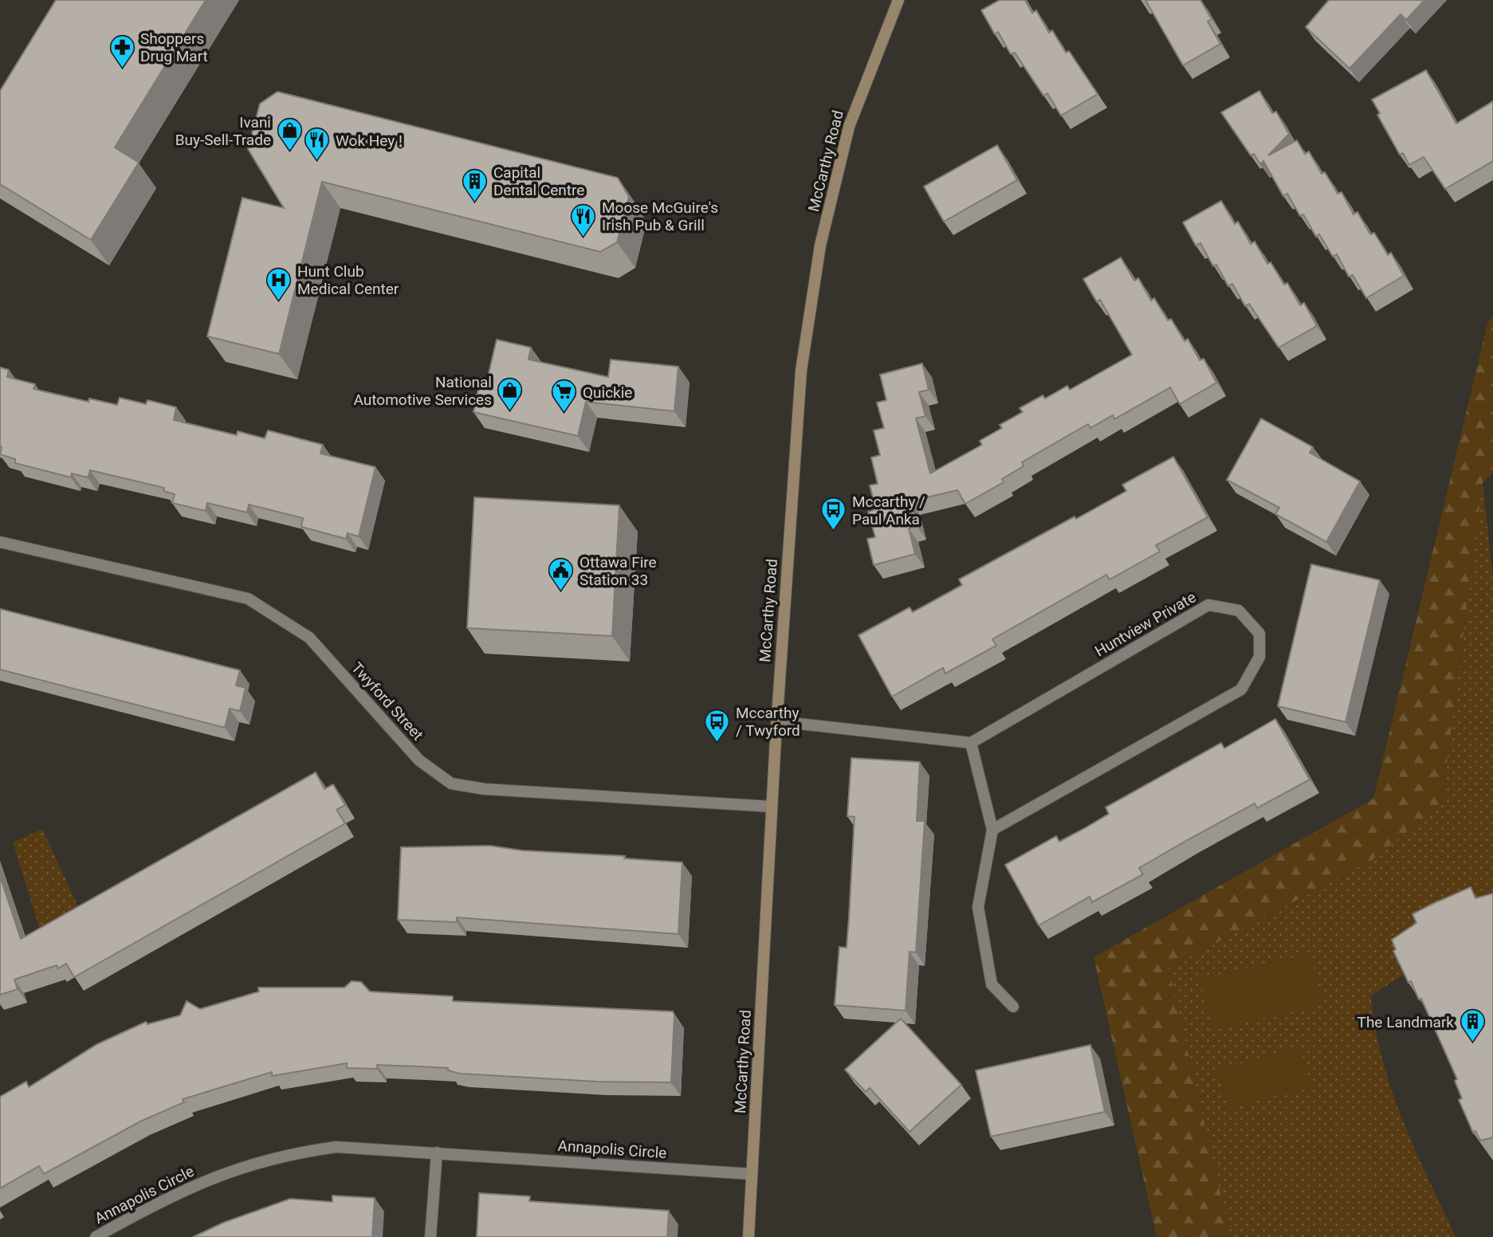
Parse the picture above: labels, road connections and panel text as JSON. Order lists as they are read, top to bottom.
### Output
{
  "streets": {
    "street": [
      "McCarthy Road",
      "Huntview Private",
      "Twyford Street",
      "Annapolis Circle"
    ]
  },
  "crossings": [
    ["McCarthy Road", "Twyford Street"],
    ["McCarthy Road", "Annapolis Circle"]
  ],
  "places": {
    "pharmacy": ["Shoppers Drug Mart"],
    "shop": ["Ivani Buy-Sell-Trade", "National Automotive Services"],
    "restaurant": ["Wok Hey !", "Moose McGuire's Irish Pub & Grill"],
    "building": ["Capital Dental Centre", "The Landmark"],
    "hospital": ["Hunt Club Medical Center"],
    "supermarket": ["Quickie"],
    "bus stop": ["Mccarthy / Paul Anka", "Mccarthy / Twyford"],
    "public building": ["Ottawa Fire Station 33"]
  }
}
